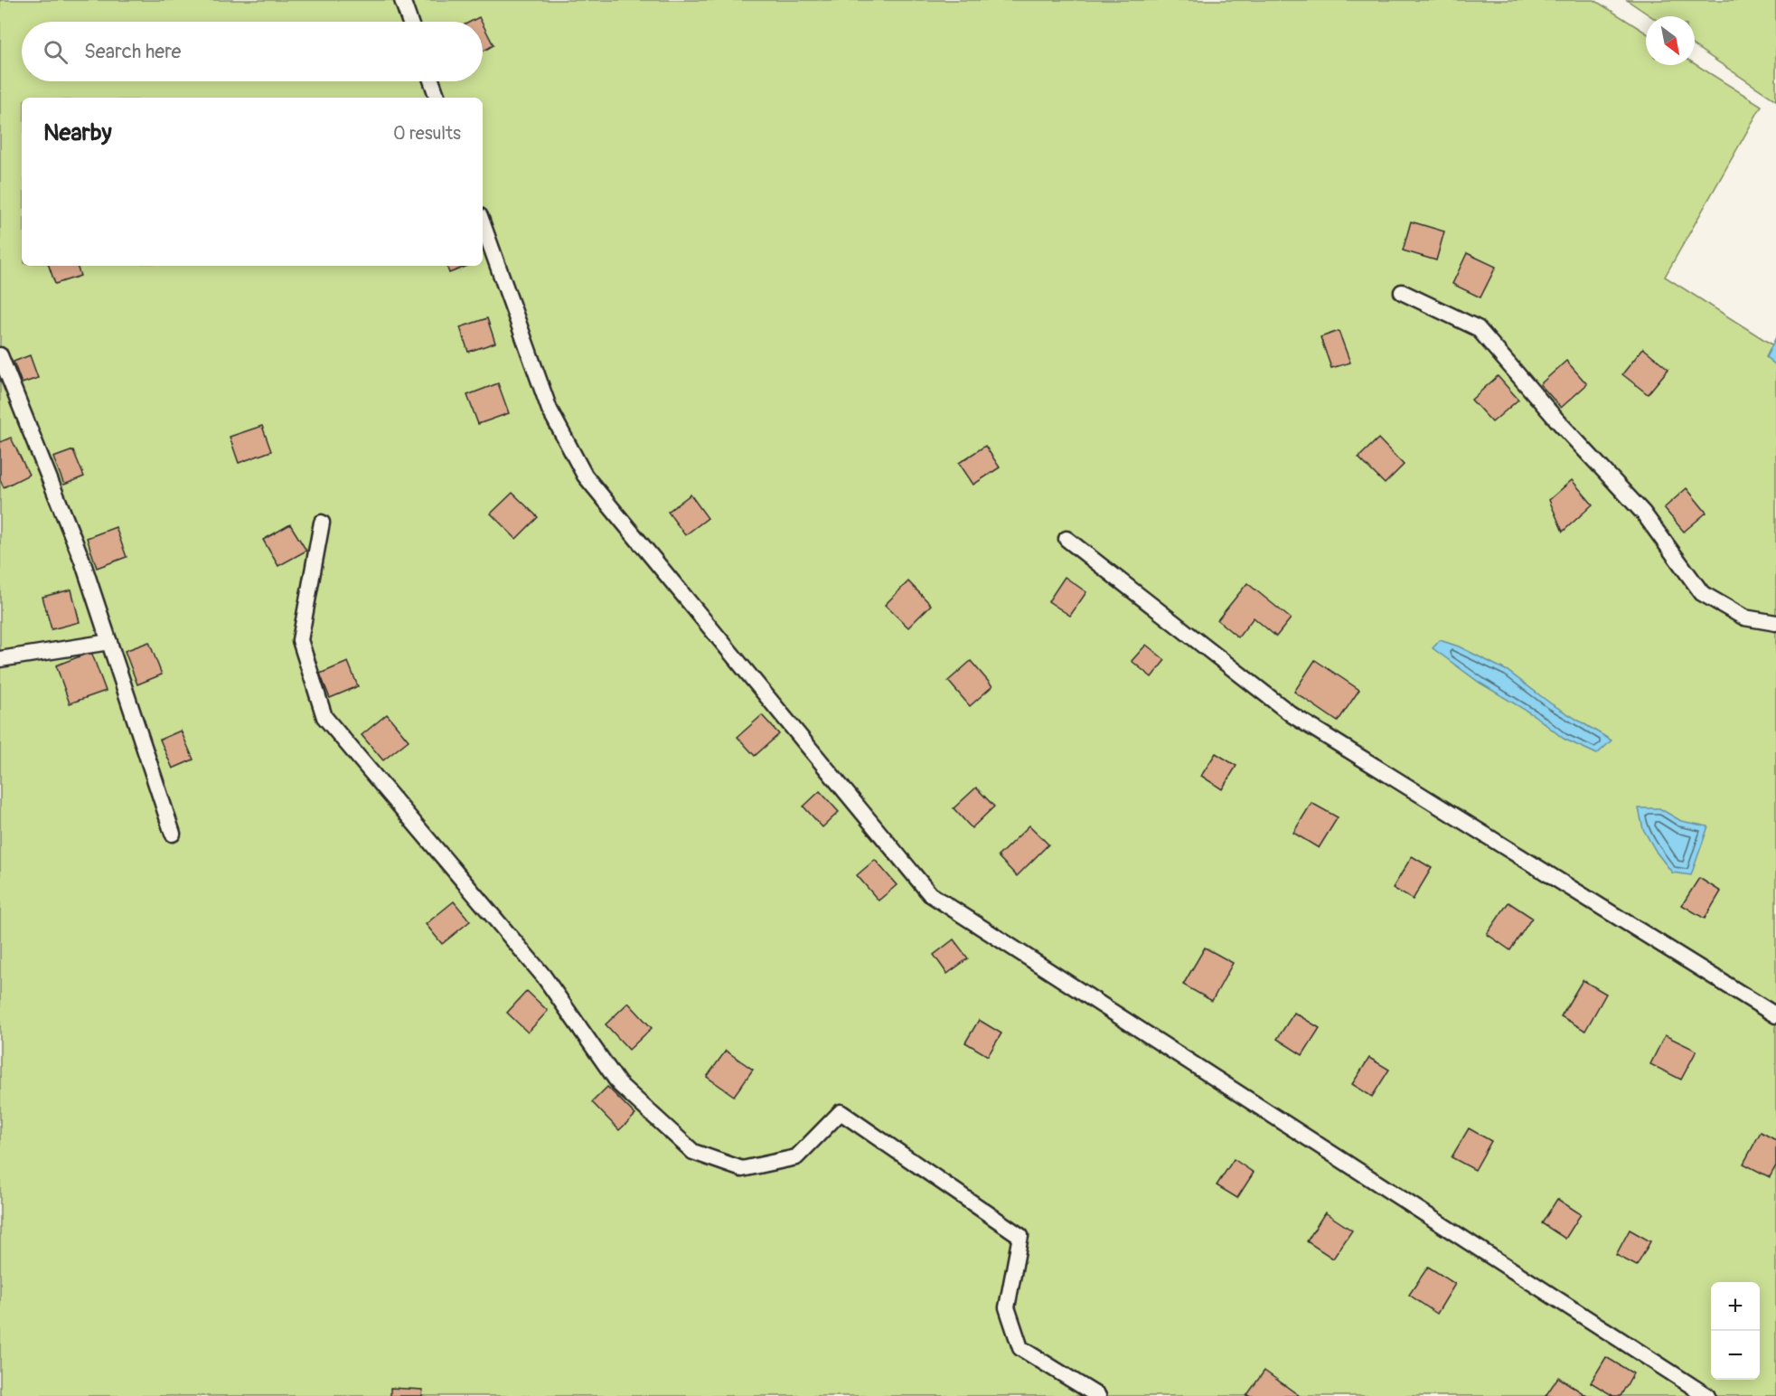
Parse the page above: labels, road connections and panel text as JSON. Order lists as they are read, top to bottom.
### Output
{
  "north": "bottom right",
  "page": {
    "search": "Search here",
    "heading": ["Nearby", "0 results"],
    "map_buttons": ["+", "−"]
  }
}
